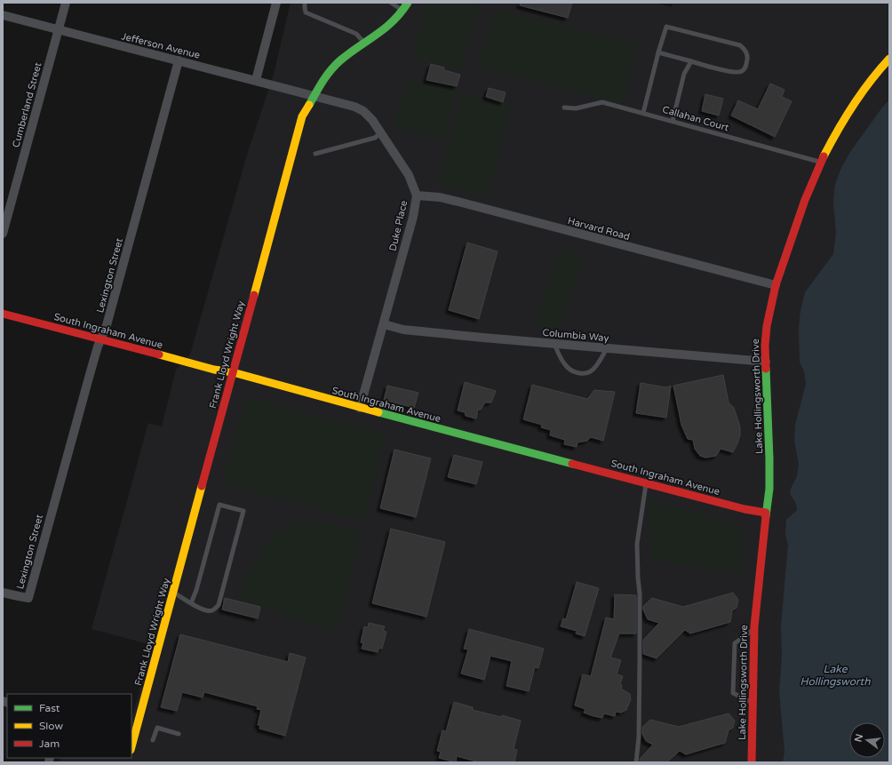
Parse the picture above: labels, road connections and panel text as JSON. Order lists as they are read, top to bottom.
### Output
{
  "streets": {
    "street": [
      "Jefferson Avenue",
      "Cumberland Street",
      "Duke Place",
      "Harvard Road",
      "Lexington Street",
      "South Ingraham Avenue",
      "Columbia Way",
      "Frank Lloyd Wright Way",
      "Lake Hollingsworth Drive"
    ],
    "lane": ["Callahan Court"]
  },
  "crossings": [
    ["Jefferson Avenue", "Cumberland Street"],
    ["Jefferson Avenue", "Duke Place"],
    ["Jefferson Avenue", "Lexington Street"],
    ["Jefferson Avenue", "Frank Lloyd Wright Way"],
    ["Callahan Court", "Lake Hollingsworth Drive"],
    ["Duke Place", "Harvard Road"],
    ["Duke Place", "South Ingraham Avenue"],
    ["Duke Place", "Columbia Way"],
    ["Duke Place", "Frank Lloyd Wright Way"],
    ["Harvard Road", "Lake Hollingsworth Drive"],
    ["Lexington Street", "South Ingraham Avenue"],
    ["South Ingraham Avenue", "Frank Lloyd Wright Way"],
    ["South Ingraham Avenue", "Lake Hollingsworth Drive"],
    ["Columbia Way", "Lake Hollingsworth Drive"]
  ],
  "water": ["Lake Hollingsworth"],
  "legend": ["Fast", "Slow", "Jam"],
  "north": "left"
}
